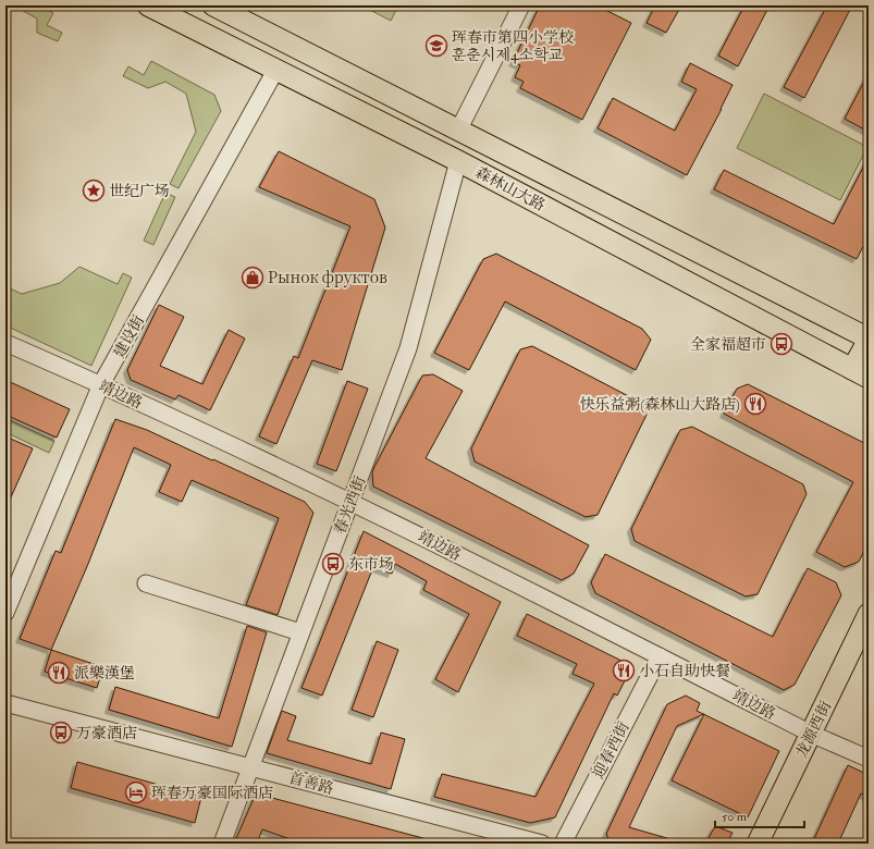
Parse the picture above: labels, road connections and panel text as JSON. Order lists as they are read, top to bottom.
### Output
{
  "streets": {
    "main road": ["森林山大路", "龙源西街"],
    "street": [
      "建设街",
      "靖边路",
      "春光西街",
      "迎春西街",
      "首善路"
    ]
  },
  "crossings": [
    ["森林山大路", "建设街"],
    ["森林山大路", "春光西街"],
    ["建设街", "靖边路"],
    ["靖边路", "春光西街"],
    ["靖边路", "龙源西街"],
    ["靖边路", "迎春西街"],
    ["春光西街", "首善路"]
  ],
  "places": {
    "school or university": ["珲春市第四小学校 훈춘시제4소학교"],
    "place": ["世纪广场"],
    "shop": ["Рынок фруктов"],
    "bus stop": ["全家福超市", "东市场", "万豪酒店"],
    "restaurant": ["快乐益粥(森林山大路店)", "小石自助快餐", "派樂漢堡"],
    "hotel": ["珲春万豪国际酒店"]
  },
  "scale_bar": "50 m"
}
